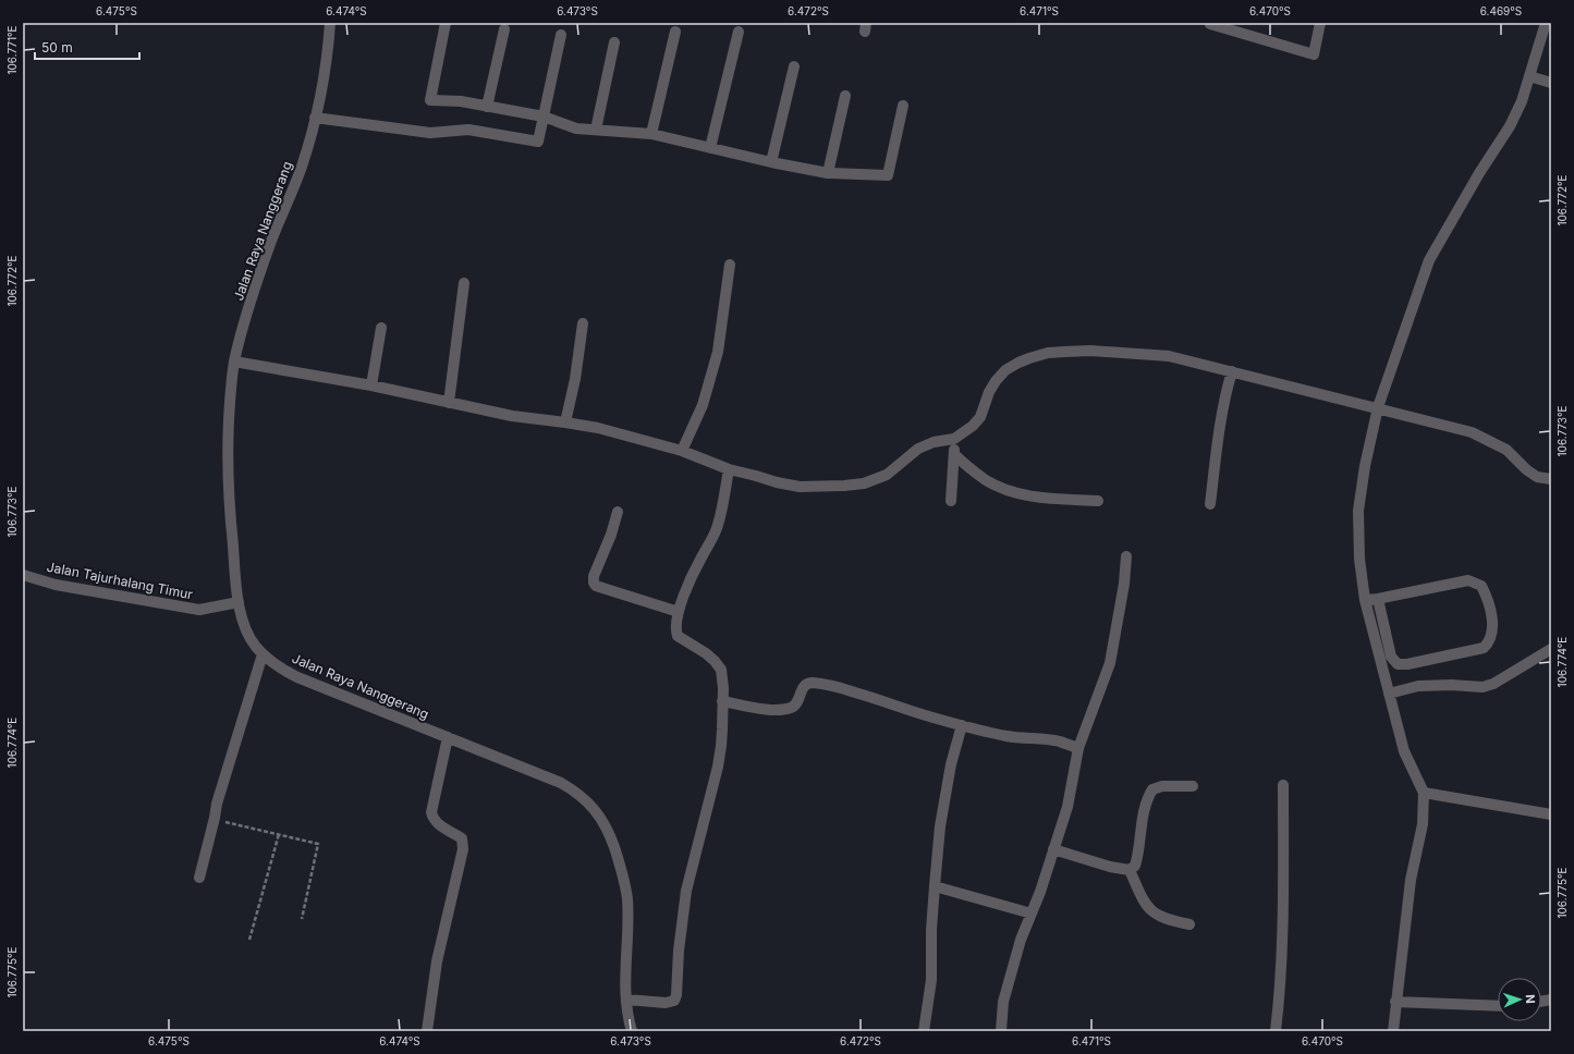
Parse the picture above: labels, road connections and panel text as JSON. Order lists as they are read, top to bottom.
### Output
{
  "streets": {
    "street": ["Jalan Raya Nanggerang", "Jalan Tajurhalang Timur"]
  },
  "crossings": [
    ["Jalan Raya Nanggerang", "Jalan Tajurhalang Timur"]
  ],
  "scale_bar": "50 m",
  "north": "right",
  "coordinates": [
    "6.475°S",
    "6.474°S",
    "6.473°S",
    "6.472°S",
    "6.471°S",
    "6.470°S",
    "6.469°S",
    "106.771°E",
    "106.772°E",
    "106.773°E",
    "106.774°E",
    "106.775°E"
  ]
}
